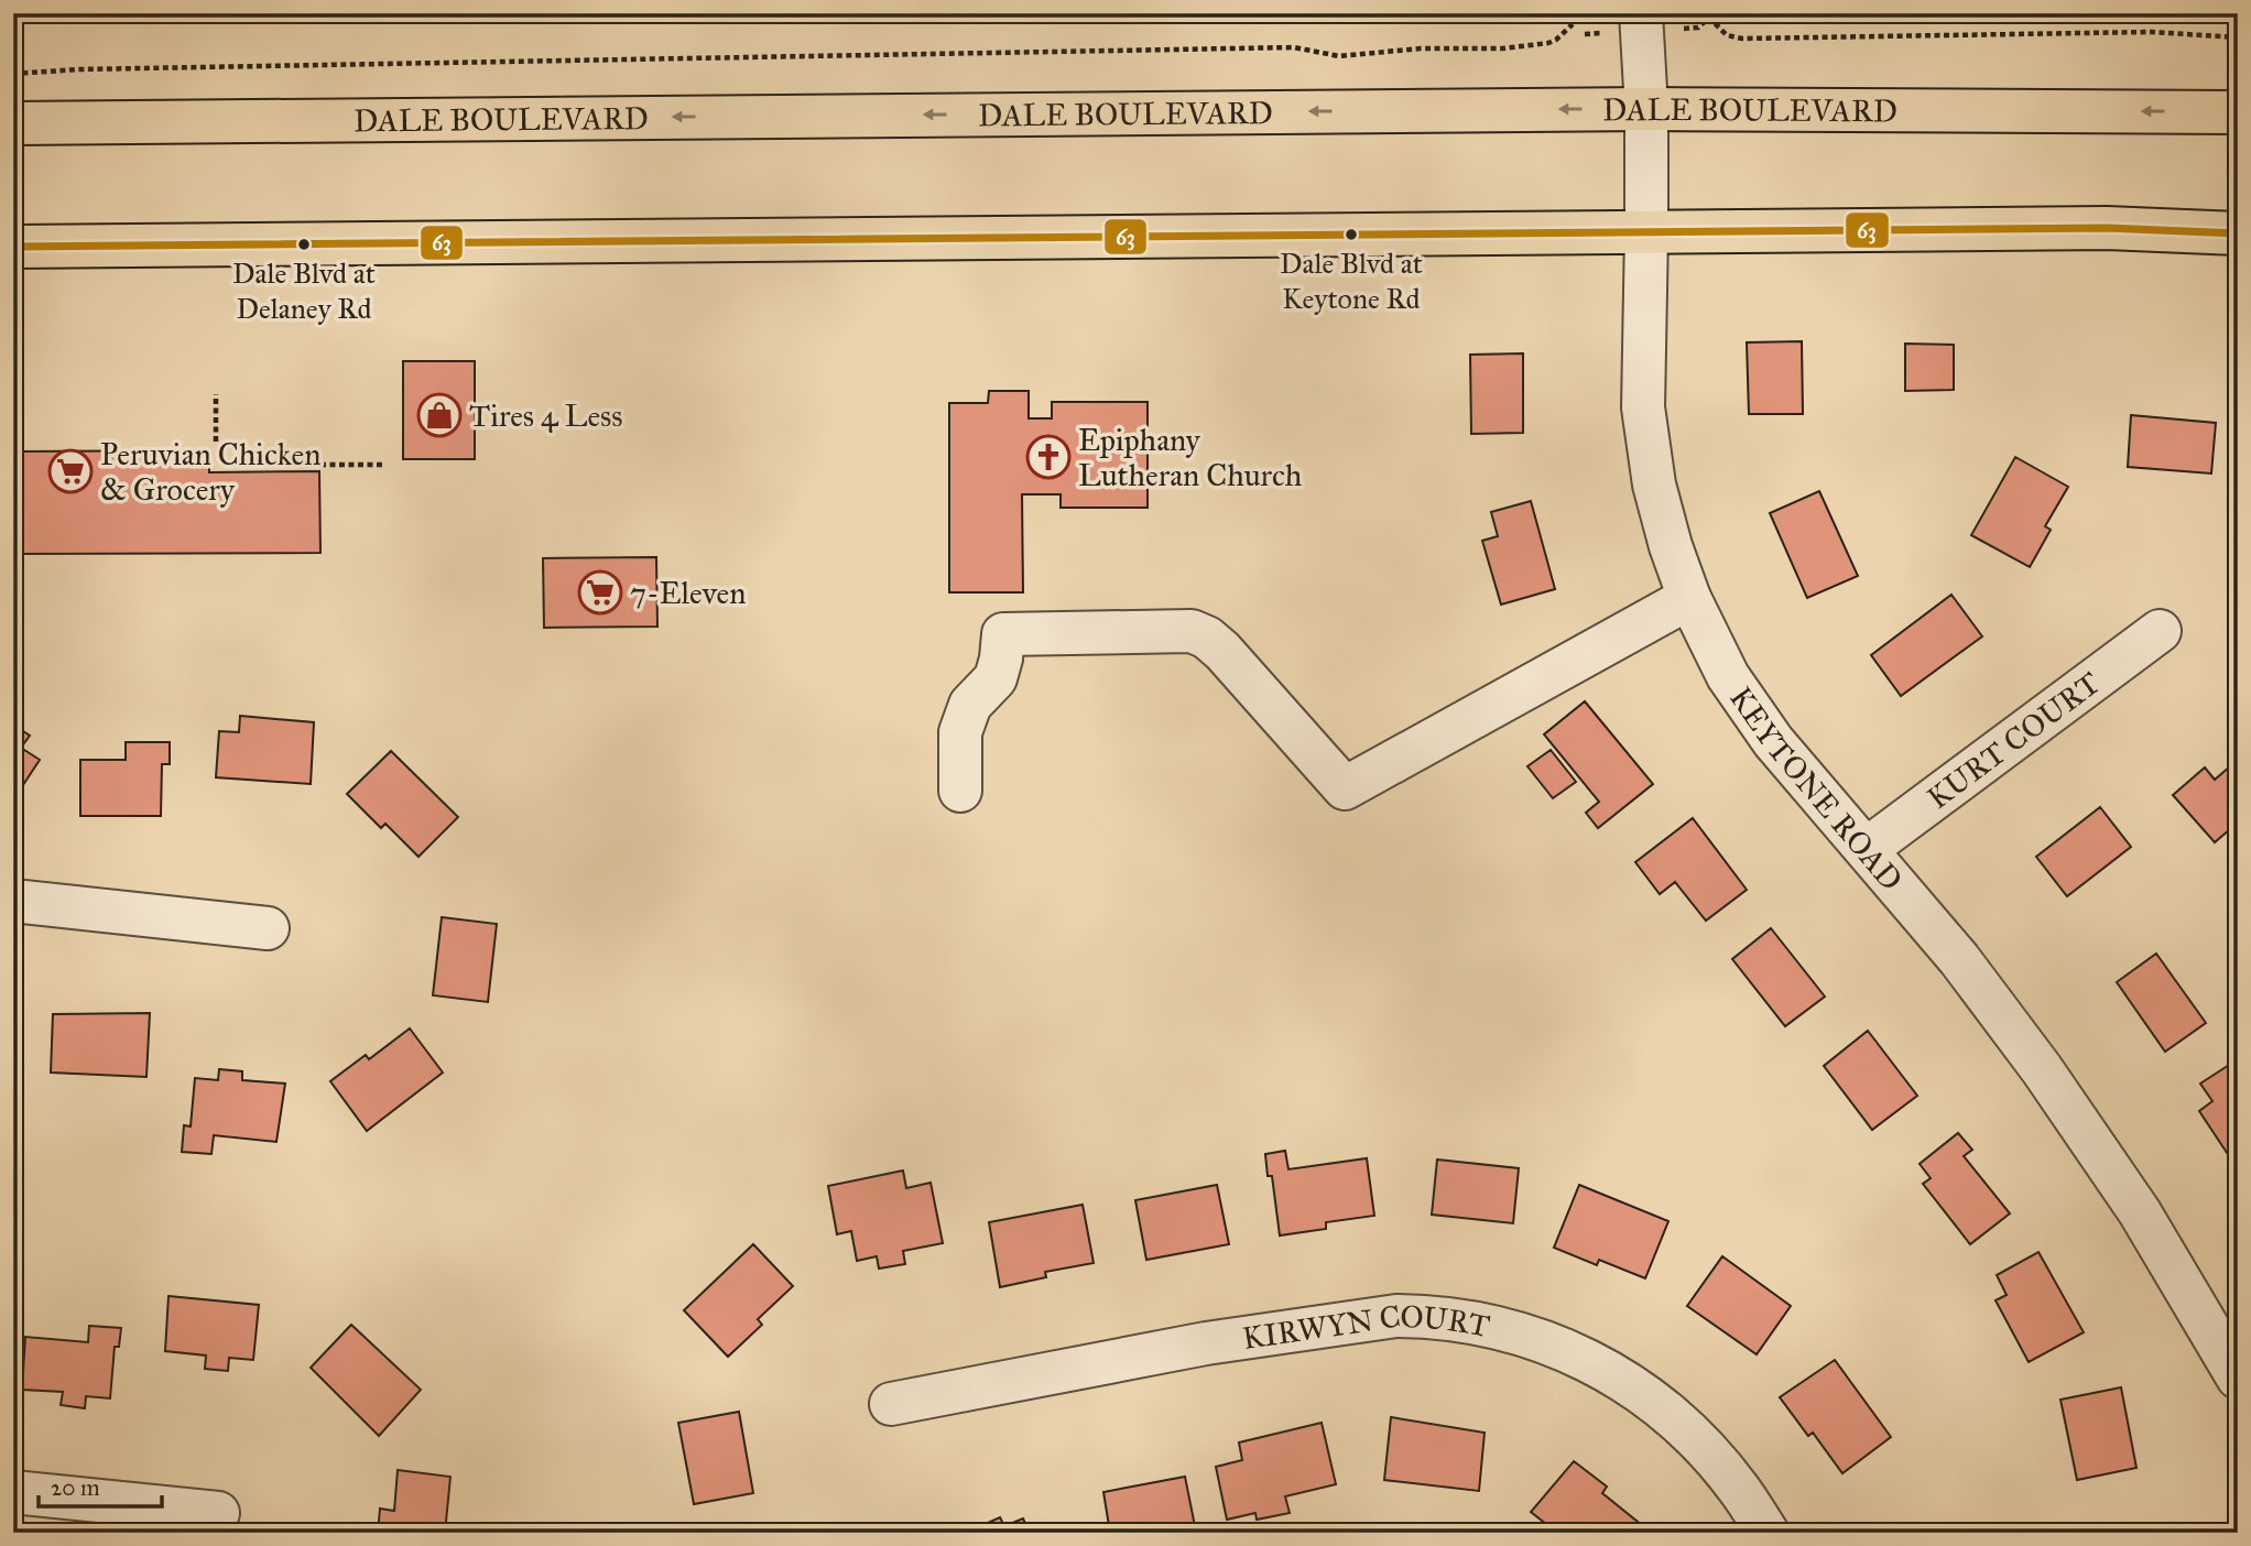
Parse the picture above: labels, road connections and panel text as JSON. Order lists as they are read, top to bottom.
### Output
{
  "streets": {
    "main road": ["DALE BOULEVARD"],
    "street": ["KURT COURT", "KEYTONE ROAD", "KIRWYN COURT"]
  },
  "crossings": [
    ["DALE BOULEVARD", "KEYTONE ROAD"],
    ["KURT COURT", "KEYTONE ROAD"]
  ],
  "places": {
    "other": ["Dale Blvd at Keytone Rd", "Dale Blvd at Delaney Rd"],
    "shop": ["Tires 4 Less"],
    "church": ["Epiphany Lutheran Church"],
    "supermarket": ["Peruvian Chicken & Grocery", "7-Eleven"]
  },
  "lines": ["transit line 63"],
  "scale_bar": "20 m"
}
